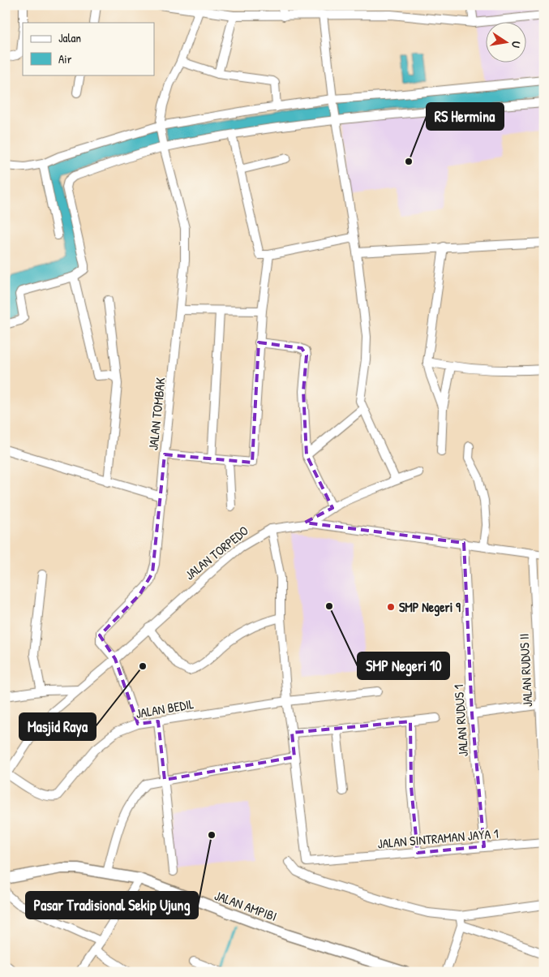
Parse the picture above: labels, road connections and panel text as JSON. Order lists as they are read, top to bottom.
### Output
{
  "streets": {
    "street": [
      "JALAN TOMBAK",
      "JALAN TORPEDO",
      "JALAN RUDUS II",
      "JALAN BEDIL",
      "JALAN RUDUS 1",
      "JALAN SINTRAMAN JAYA 1",
      "JALAN AMPIBI"
    ]
  },
  "crossings": [
    ["JALAN TOMBAK", "JALAN TORPEDO"],
    ["JALAN TORPEDO", "JALAN RUDUS II"],
    ["JALAN TORPEDO", "JALAN BEDIL"],
    ["JALAN TORPEDO", "JALAN RUDUS 1"],
    ["JALAN RUDUS 1", "JALAN SINTRAMAN JAYA 1"]
  ],
  "places": [
    "RS Hermina",
    "SMP Negeri 10",
    "SMP Negeri 9",
    "Masjid Raya",
    "Pasar Tradisional Sekip Ujung"
  ],
  "legend": ["Jalan", "Air"],
  "north": "right"
}
